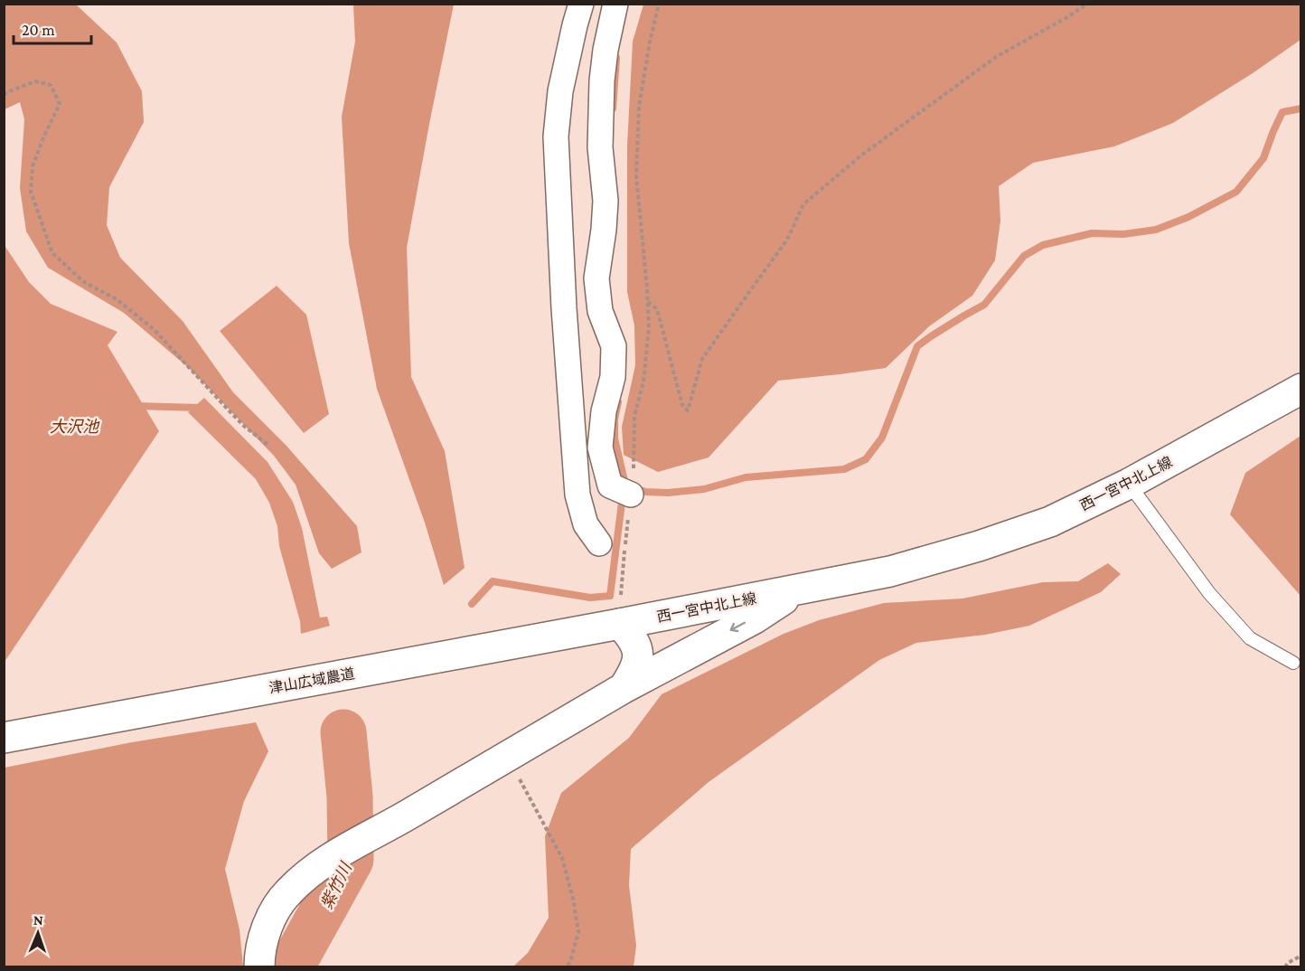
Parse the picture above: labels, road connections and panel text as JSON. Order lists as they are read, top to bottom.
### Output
{
  "streets": {
    "main road": ["西一宮中北上線", "津山広域農道"]
  },
  "crossings": [
    ["西一宮中北上線", "津山広域農道"]
  ],
  "water": ["大沢池", "紫竹川"],
  "scale_bar": "20 m",
  "north": "top"
}
